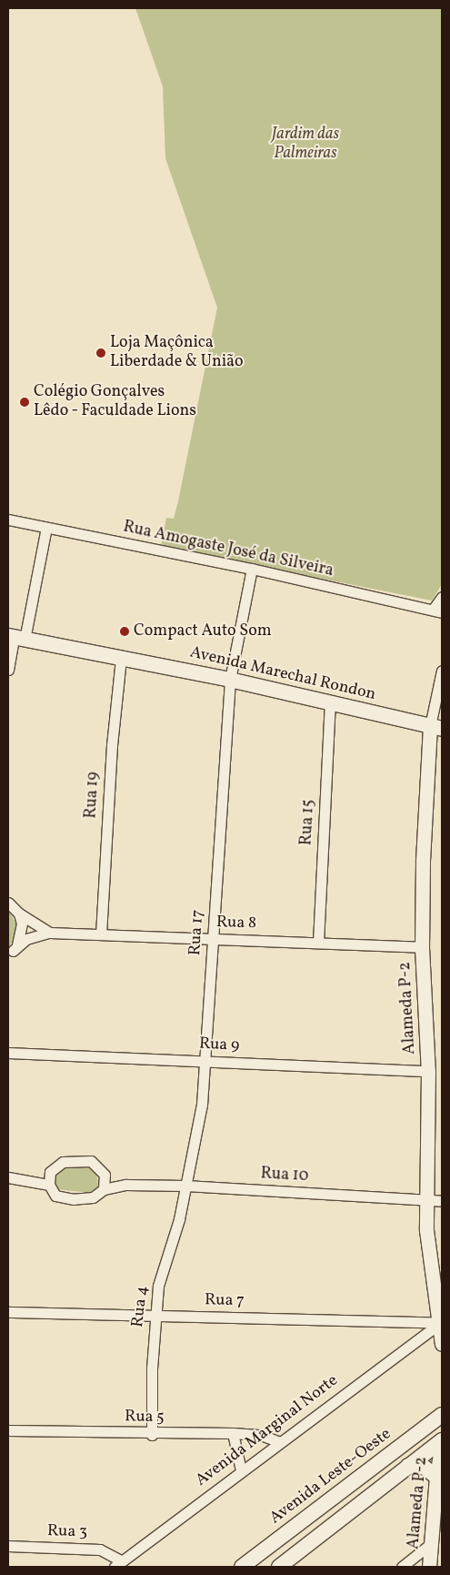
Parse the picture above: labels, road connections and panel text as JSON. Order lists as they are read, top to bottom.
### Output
{
  "streets": {
    "main road": ["Avenida Marechal Rondon", "Avenida Leste-Oeste"],
    "street": [
      "Rua Amogaste José da Silveira",
      "Rua 19",
      "Rua 15",
      "Rua 8",
      "Rua 17",
      "Alameda P-2",
      "Rua 9",
      "Rua 10",
      "Rua 7",
      "Rua 4",
      "Rua 5",
      "Avenida Marginal Norte",
      "Rua 3"
    ]
  },
  "crossings": [
    ["Rua Amogaste José da Silveira", "Rua 17"],
    ["Avenida Marechal Rondon", "Rua 19"],
    ["Avenida Marechal Rondon", "Rua 15"],
    ["Avenida Marechal Rondon", "Rua 17"],
    ["Avenida Marechal Rondon", "Alameda P-2"],
    ["Rua 19", "Rua 8"],
    ["Rua 15", "Rua 8"],
    ["Rua 8", "Rua 17"],
    ["Rua 8", "Alameda P-2"],
    ["Rua 17", "Rua 9"],
    ["Rua 17", "Rua 10"],
    ["Rua 17", "Rua 4"],
    ["Alameda P-2", "Rua 9"],
    ["Alameda P-2", "Rua 10"],
    ["Alameda P-2", "Rua 7"],
    ["Alameda P-2", "Avenida Marginal Norte"],
    ["Rua 10", "Rua 4"],
    ["Rua 7", "Rua 4"],
    ["Rua 7", "Avenida Marginal Norte"],
    ["Rua 4", "Rua 5"],
    ["Rua 5", "Avenida Marginal Norte"],
    ["Avenida Marginal Norte", "Rua 3"]
  ],
  "parks": ["Jardim das Palmeiras"],
  "places": ["Loja Maçônica Liberdade & União", "Colégio Gonçalves Lêdo - Faculdade Lions", "Compact Auto Som"]
}
